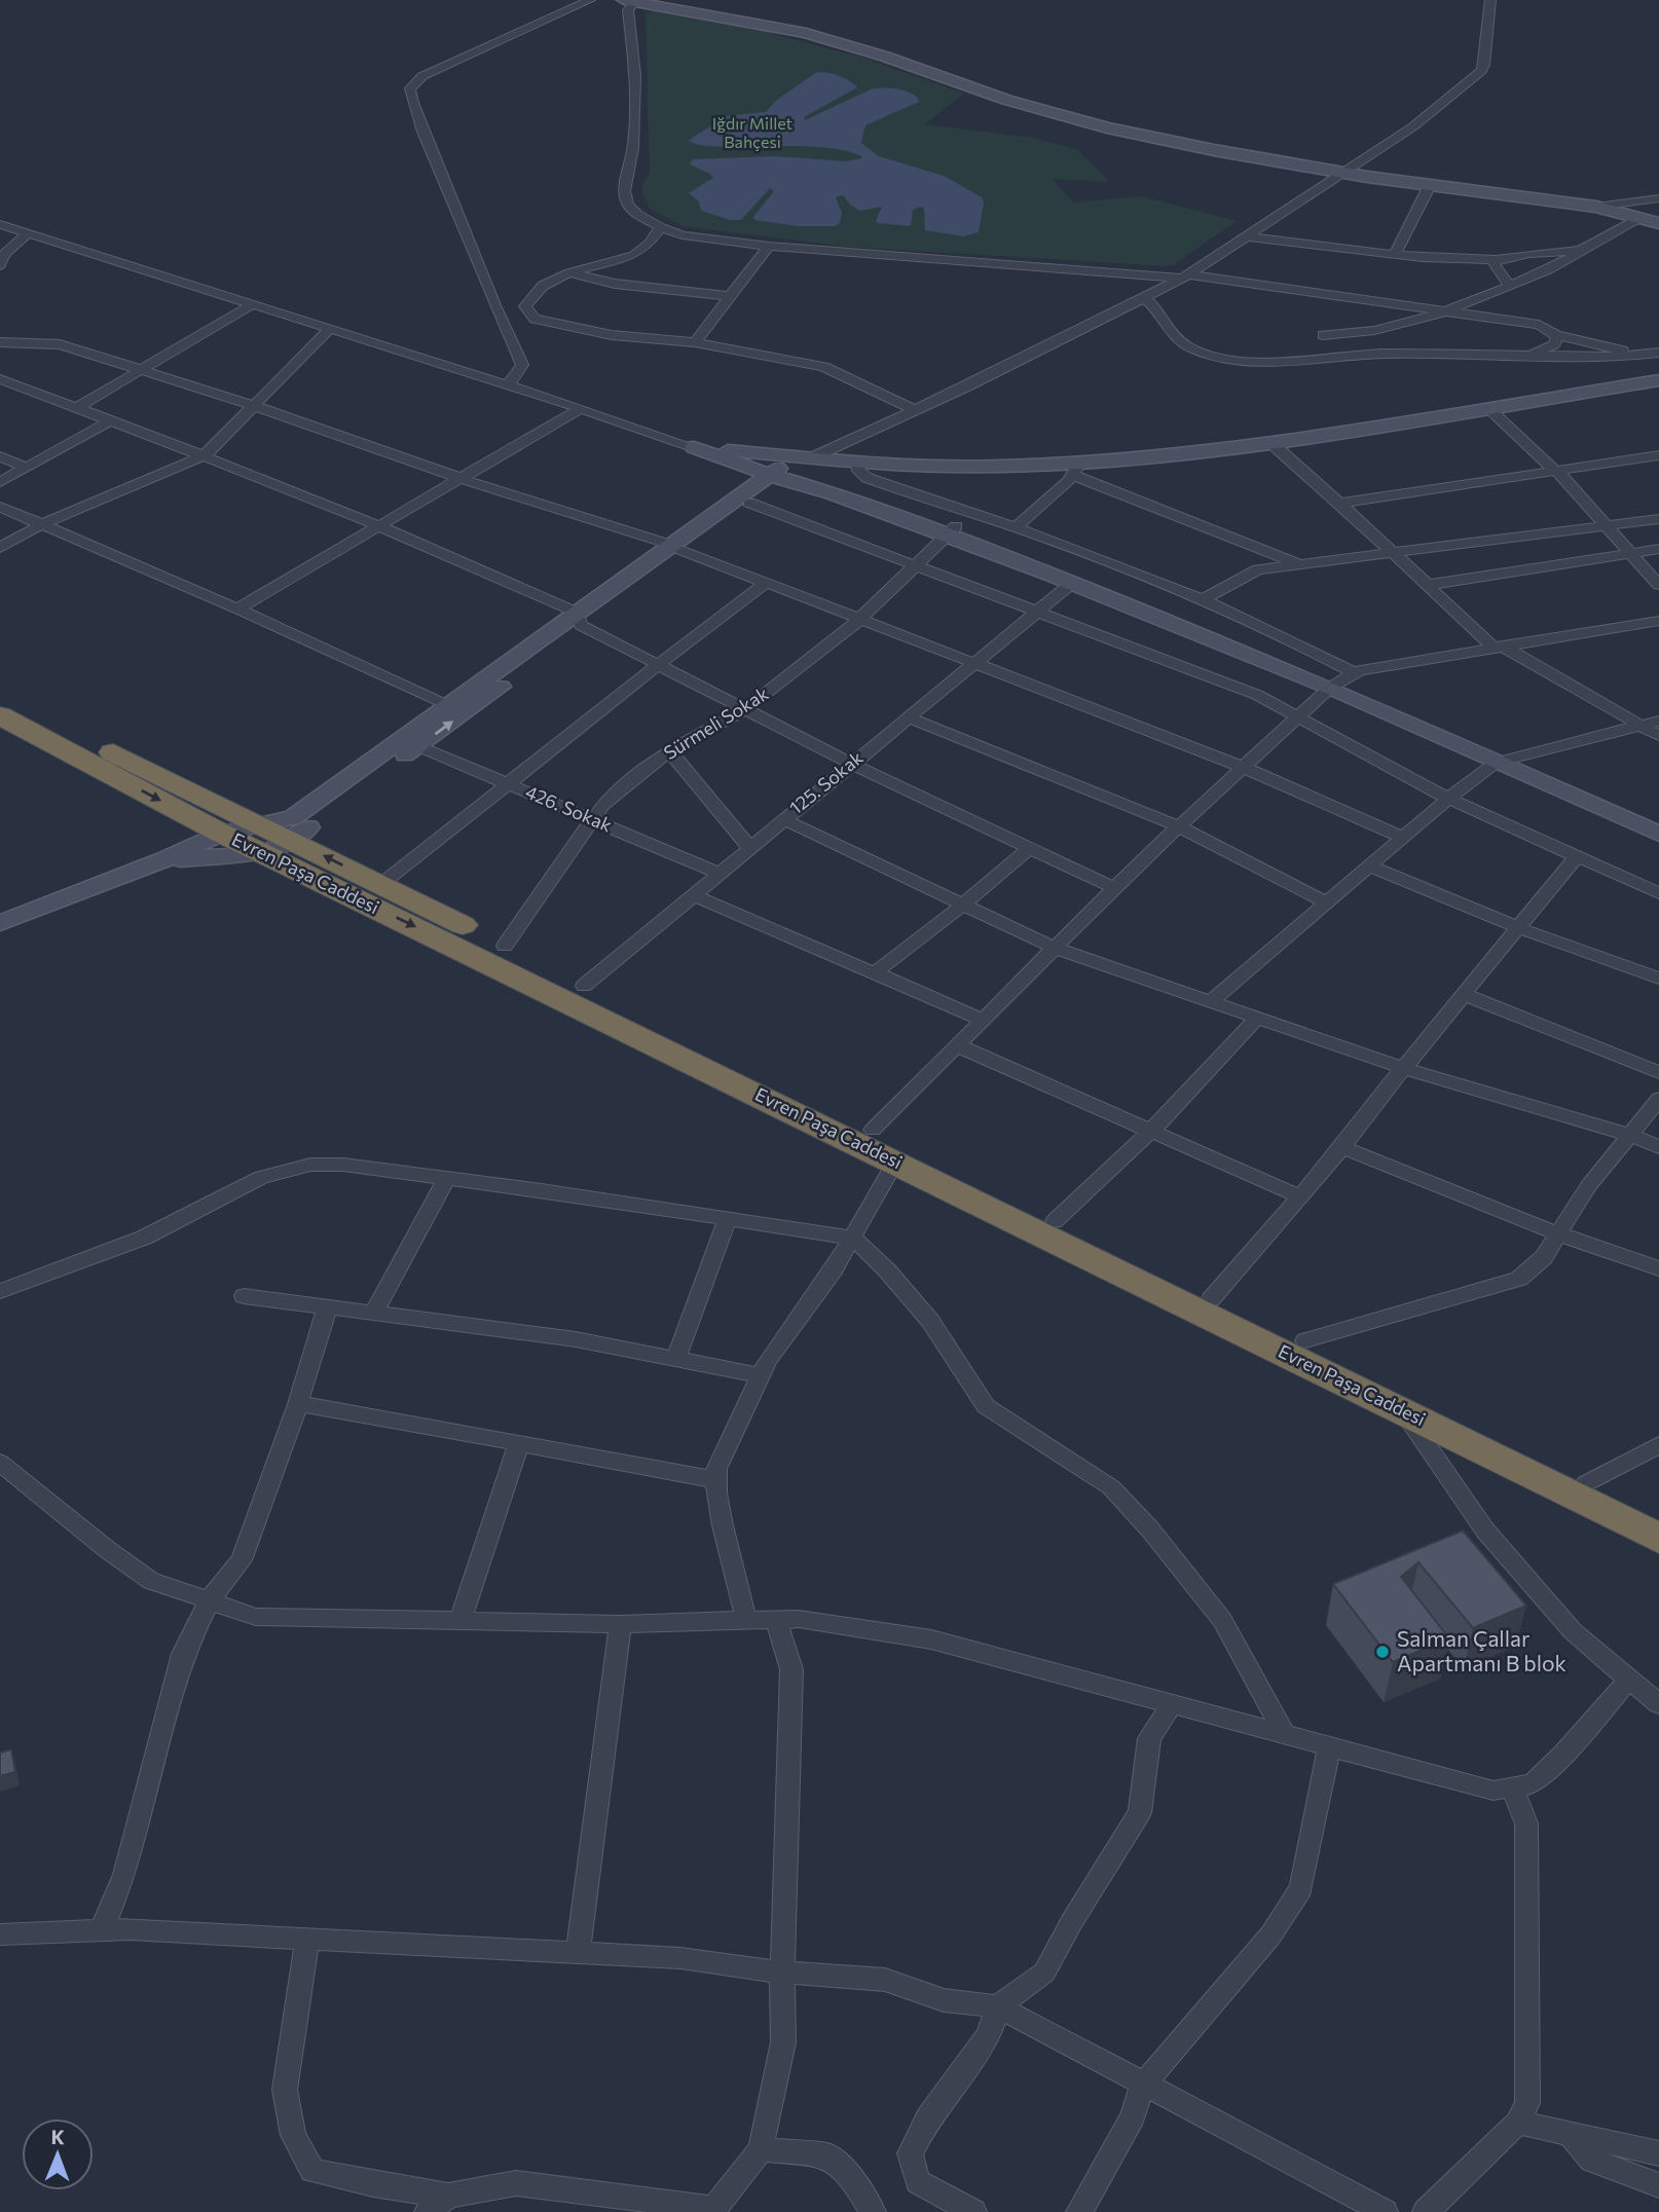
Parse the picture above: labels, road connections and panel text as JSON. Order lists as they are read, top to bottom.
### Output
{
  "streets": {
    "highway": ["Evren Paşa Caddesi"],
    "street": ["Sürmeli Sokak", "125. Sokak", "426. Sokak"]
  },
  "crossings": [
    ["Sürmeli Sokak", "426. Sokak"],
    ["Sürmeli Sokak", "Evren Paşa Caddesi"],
    ["125. Sokak", "426. Sokak"],
    ["125. Sokak", "Evren Paşa Caddesi"]
  ],
  "parks": ["Iğdır Millet Bahçesi"],
  "places": ["Salman Çallar Apartmanı B blok"],
  "north": "top"
}
